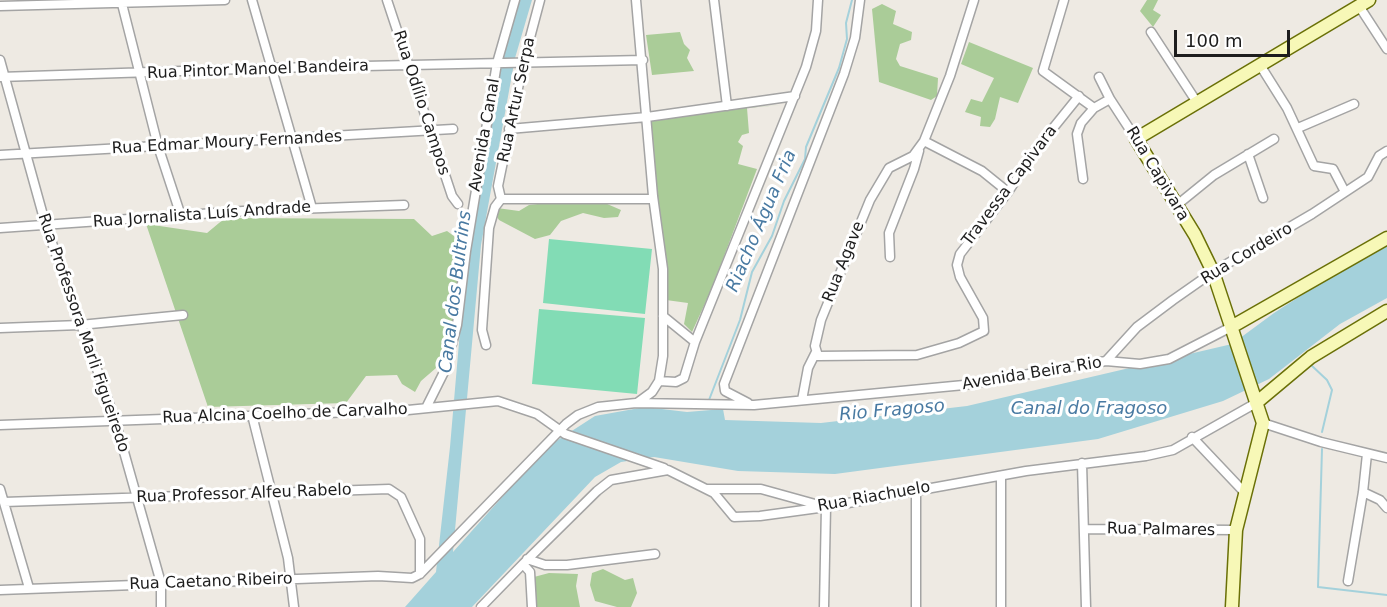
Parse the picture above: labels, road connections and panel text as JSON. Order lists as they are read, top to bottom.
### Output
{
  "streets": {
    "main road": ["Rua Capivara", "Avenida Beira Rio"],
    "street": [
      "Rua Pintor Manoel Bandeira",
      "Rua Artur Serpa",
      "Rua Odílio Campos",
      "Avenida Canal",
      "Rua Edmar Moury Fernandes",
      "Travessa Capivara",
      "Rua Jornalista Luís Andrade",
      "Rua Cordeiro",
      "Rua Agave",
      "Rua Professora Marli Figueiredo",
      "Rua Alcina Coelho de Carvalho",
      "Rua Professor Alfeu Rabelo",
      "Rua Riachuelo",
      "Rua Palmares",
      "Rua Caetano Ribeiro"
    ]
  },
  "crossings": [
    ["Rua Pintor Manoel Bandeira", "Rua Artur Serpa"],
    ["Rua Pintor Manoel Bandeira", "Rua Odílio Campos"],
    ["Rua Pintor Manoel Bandeira", "Avenida Canal"],
    ["Rua Pintor Manoel Bandeira", "Rua Professora Marli Figueiredo"],
    ["Rua Odílio Campos", "Rua Edmar Moury Fernandes"],
    ["Avenida Canal", "Rua Alcina Coelho de Carvalho"],
    ["Rua Edmar Moury Fernandes", "Rua Professora Marli Figueiredo"],
    ["Rua Capivara", "Rua Cordeiro"],
    ["Rua Capivara", "Avenida Beira Rio"],
    ["Rua Capivara", "Rua Riachuelo"],
    ["Travessa Capivara", "Rua Agave"],
    ["Rua Jornalista Luís Andrade", "Rua Professora Marli Figueiredo"],
    ["Rua Cordeiro", "Avenida Beira Rio"],
    ["Rua Agave", "Avenida Beira Rio"],
    ["Rua Professora Marli Figueiredo", "Rua Alcina Coelho de Carvalho"],
    ["Rua Professora Marli Figueiredo", "Rua Professor Alfeu Rabelo"],
    ["Rua Professora Marli Figueiredo", "Rua Caetano Ribeiro"],
    ["Avenida Beira Rio", "Rua Alcina Coelho de Carvalho"],
    ["Avenida Beira Rio", "Rua Professor Alfeu Rabelo"],
    ["Avenida Beira Rio", "Rua Caetano Ribeiro"],
    ["Rua Alcina Coelho de Carvalho", "Rua Riachuelo"],
    ["Rua Professor Alfeu Rabelo", "Rua Caetano Ribeiro"]
  ],
  "water": [
    "Riacho Água Fria",
    "Canal dos Bultrins",
    "Canal do Fragoso",
    "Rio Fragoso"
  ],
  "scale_bar": "100 m"
}
